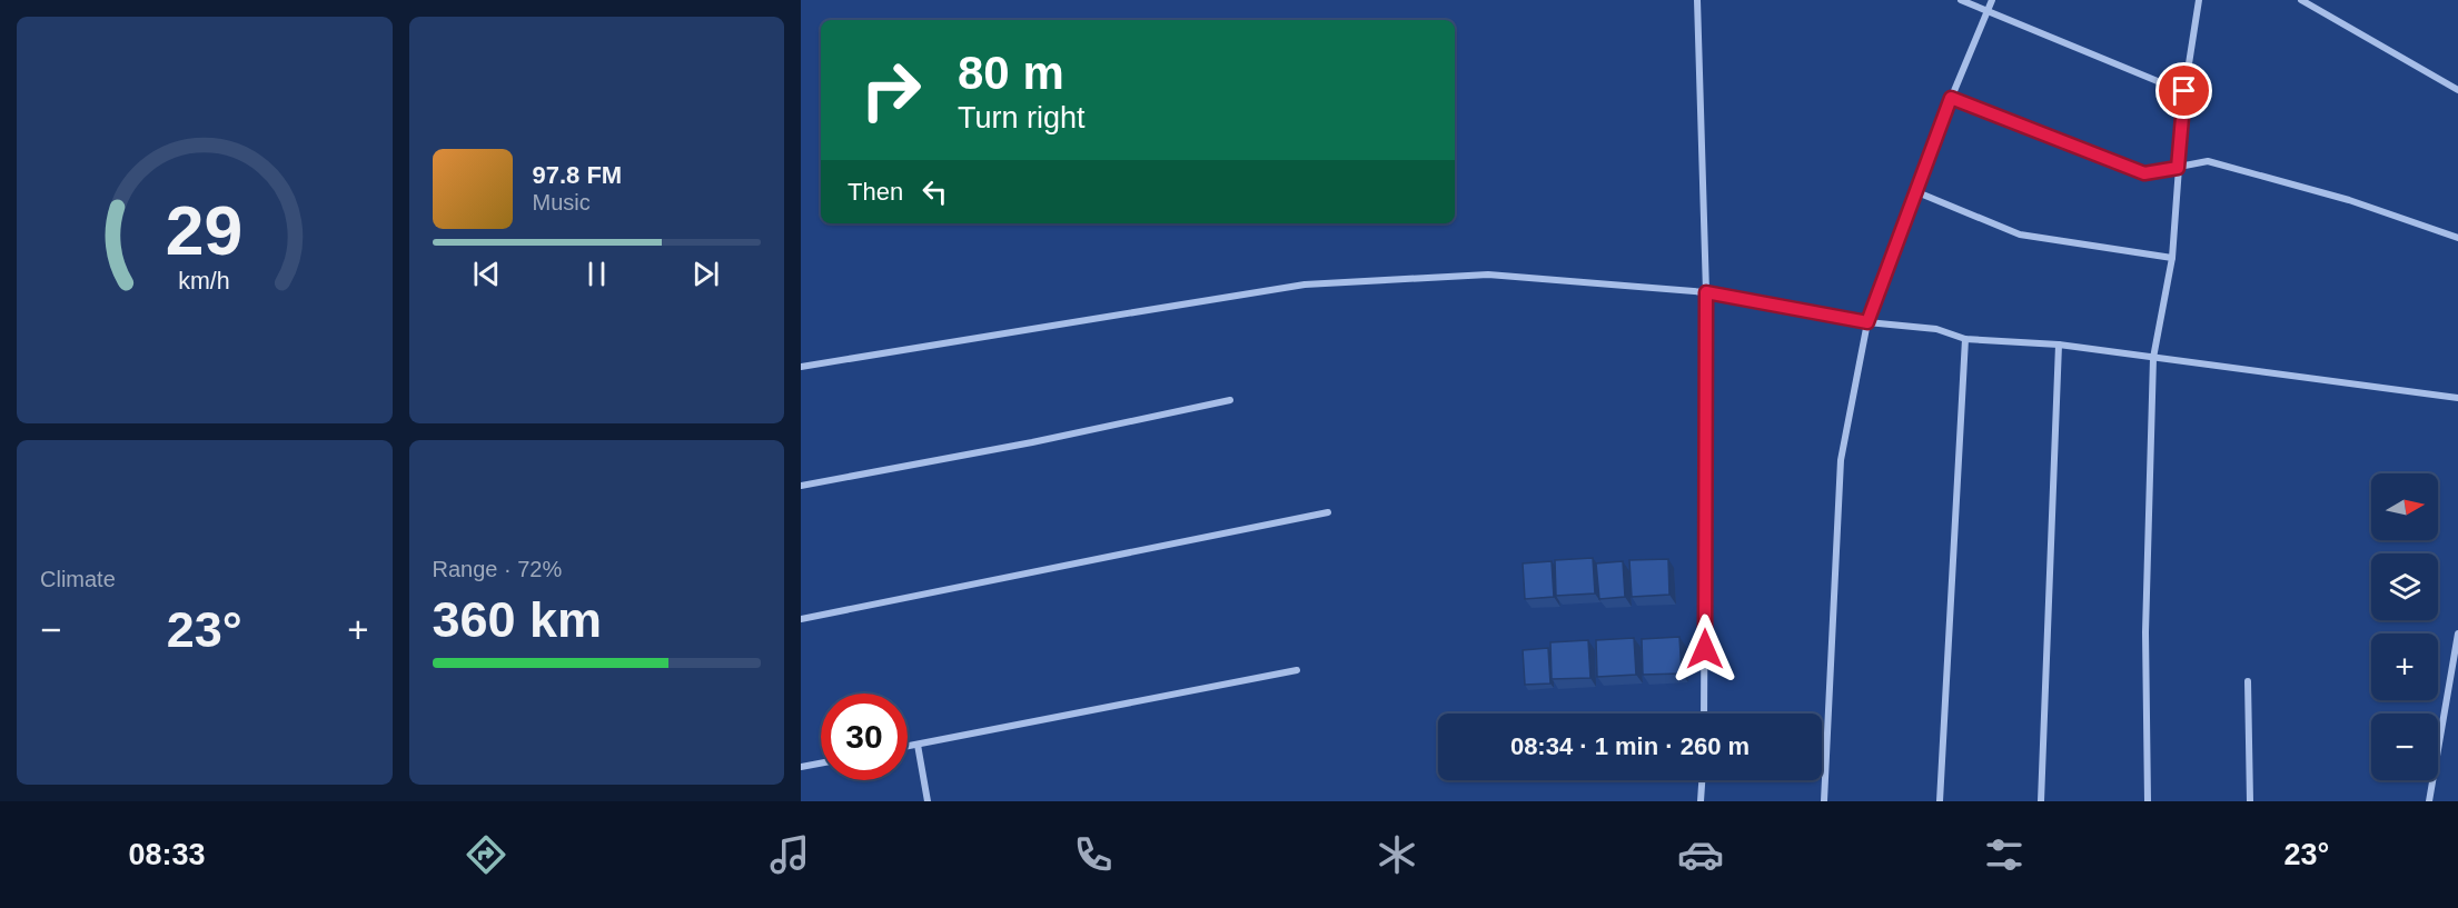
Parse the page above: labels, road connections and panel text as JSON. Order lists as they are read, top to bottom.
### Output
{
  "north": "right",
  "page": {
    "turn": ["80 m", "Turn right"],
    "song": ["97.8 FM", "Music"],
    "then": "Then",
    "tile": [
      "Climate",
      ["Range · 72%", "360 km"]
    ],
    "map_buttons": ["+", "−"],
    "heat": ["−", "23°", "+"],
    "limit": "30",
    "trip": "08:34 · 1 min · 260 m",
    "tabs": ["08:33", "23°"],
    "gauge": ["29", "km/h"]
  }
}
